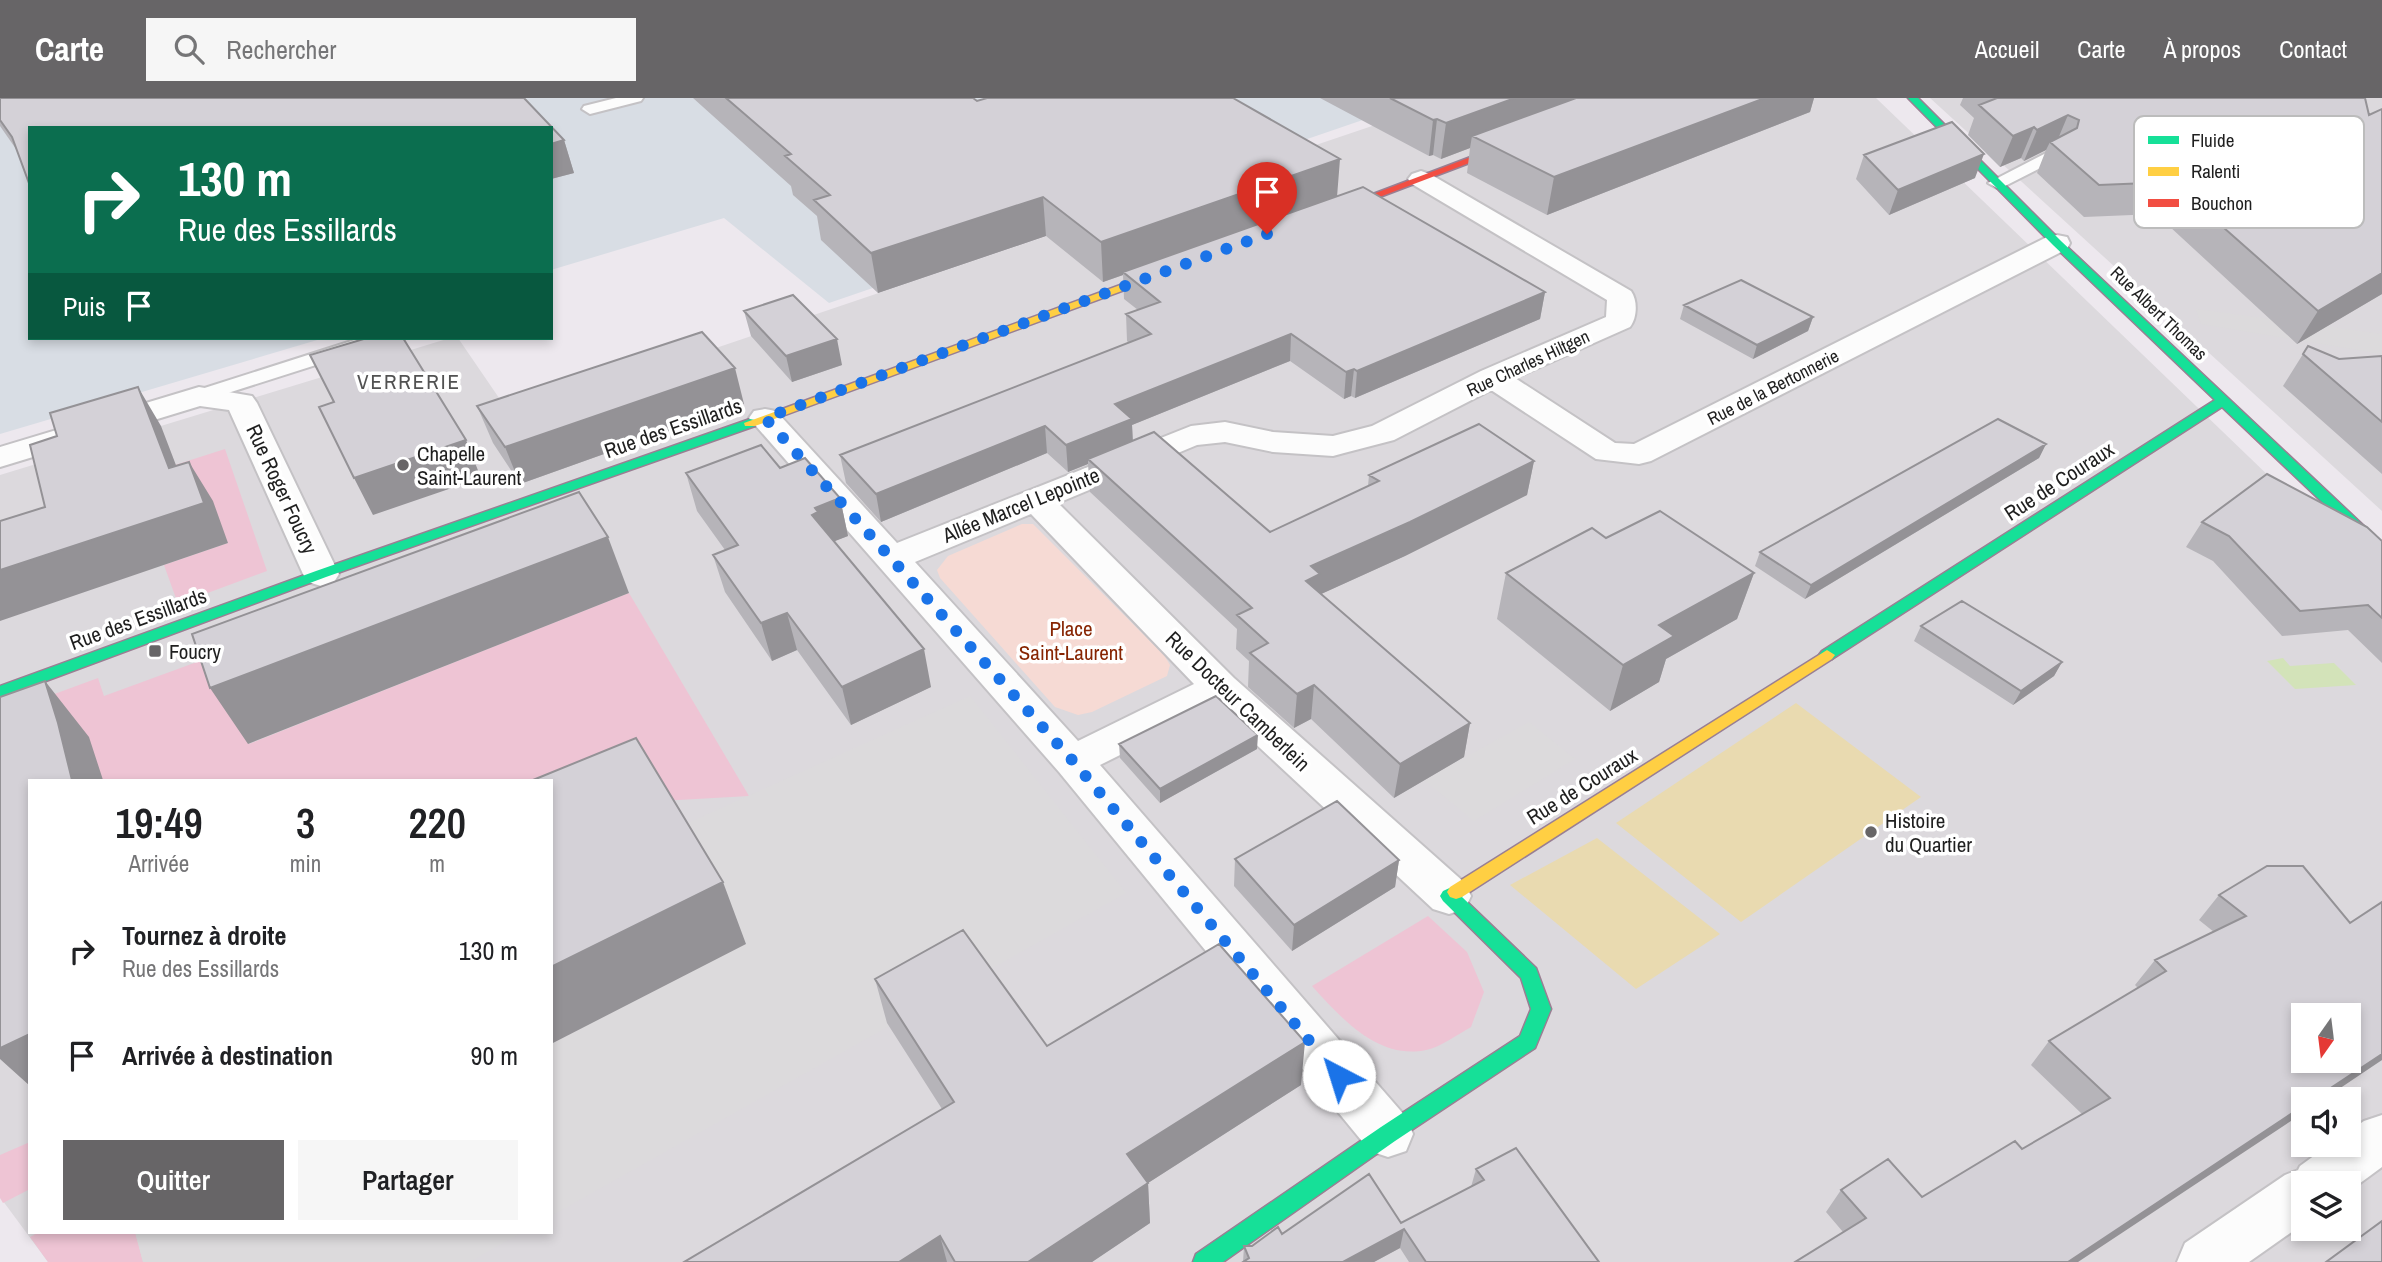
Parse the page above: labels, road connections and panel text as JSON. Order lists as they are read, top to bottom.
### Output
{
  "streets": {
    "street": [
      "Rue Albert Thomas",
      "Rue Charles Hiltgen",
      "Rue de la Bertonnerie",
      "Rue des Essillards",
      "Rue de Couraux",
      "Rue Roger Foucry",
      "Allée Marcel Lepointe",
      "Rue Docteur Camberlein"
    ]
  },
  "crossings": [
    ["Rue Albert Thomas", "Rue de la Bertonnerie"],
    ["Rue Albert Thomas", "Rue de Couraux"],
    ["Rue Charles Hiltgen", "Rue de la Bertonnerie"],
    ["Rue Charles Hiltgen", "Allée Marcel Lepointe"],
    ["Rue des Essillards", "Rue Roger Foucry"],
    ["Rue de Couraux", "Rue Docteur Camberlein"],
    ["Allée Marcel Lepointe", "Rue Docteur Camberlein"]
  ],
  "districts": ["VERRERIE"],
  "parks": ["Place Saint-Laurent"],
  "places": {
    "other": ["Chapelle Saint-Laurent", "Histoire du Quartier"],
    "transit": ["Foucry"]
  },
  "legend": ["Fluide", "Ralenti", "Bouchon"],
  "north": "bottom",
  "page": {
    "header": "Carte",
    "search": "Rechercher",
    "nav": [
      "Accueil",
      "Carte",
      "À propos",
      "Contact"
    ],
    "turn": ["130 m", "Rue des Essillards"],
    "then": "Puis",
    "eta": [
      "19:49",
      "Arrivée",
      "3",
      "min",
      "220",
      "m"
    ],
    "list": [
      {
        "name": "Tournez à droite",
        "note": "Rue des Essillards",
        "value": "130 m"
      },
      {
        "name": "Arrivée à destination",
        "value": "90 m"
      }
    ],
    "buttons": ["Quitter", "Partager"]
  }
}
